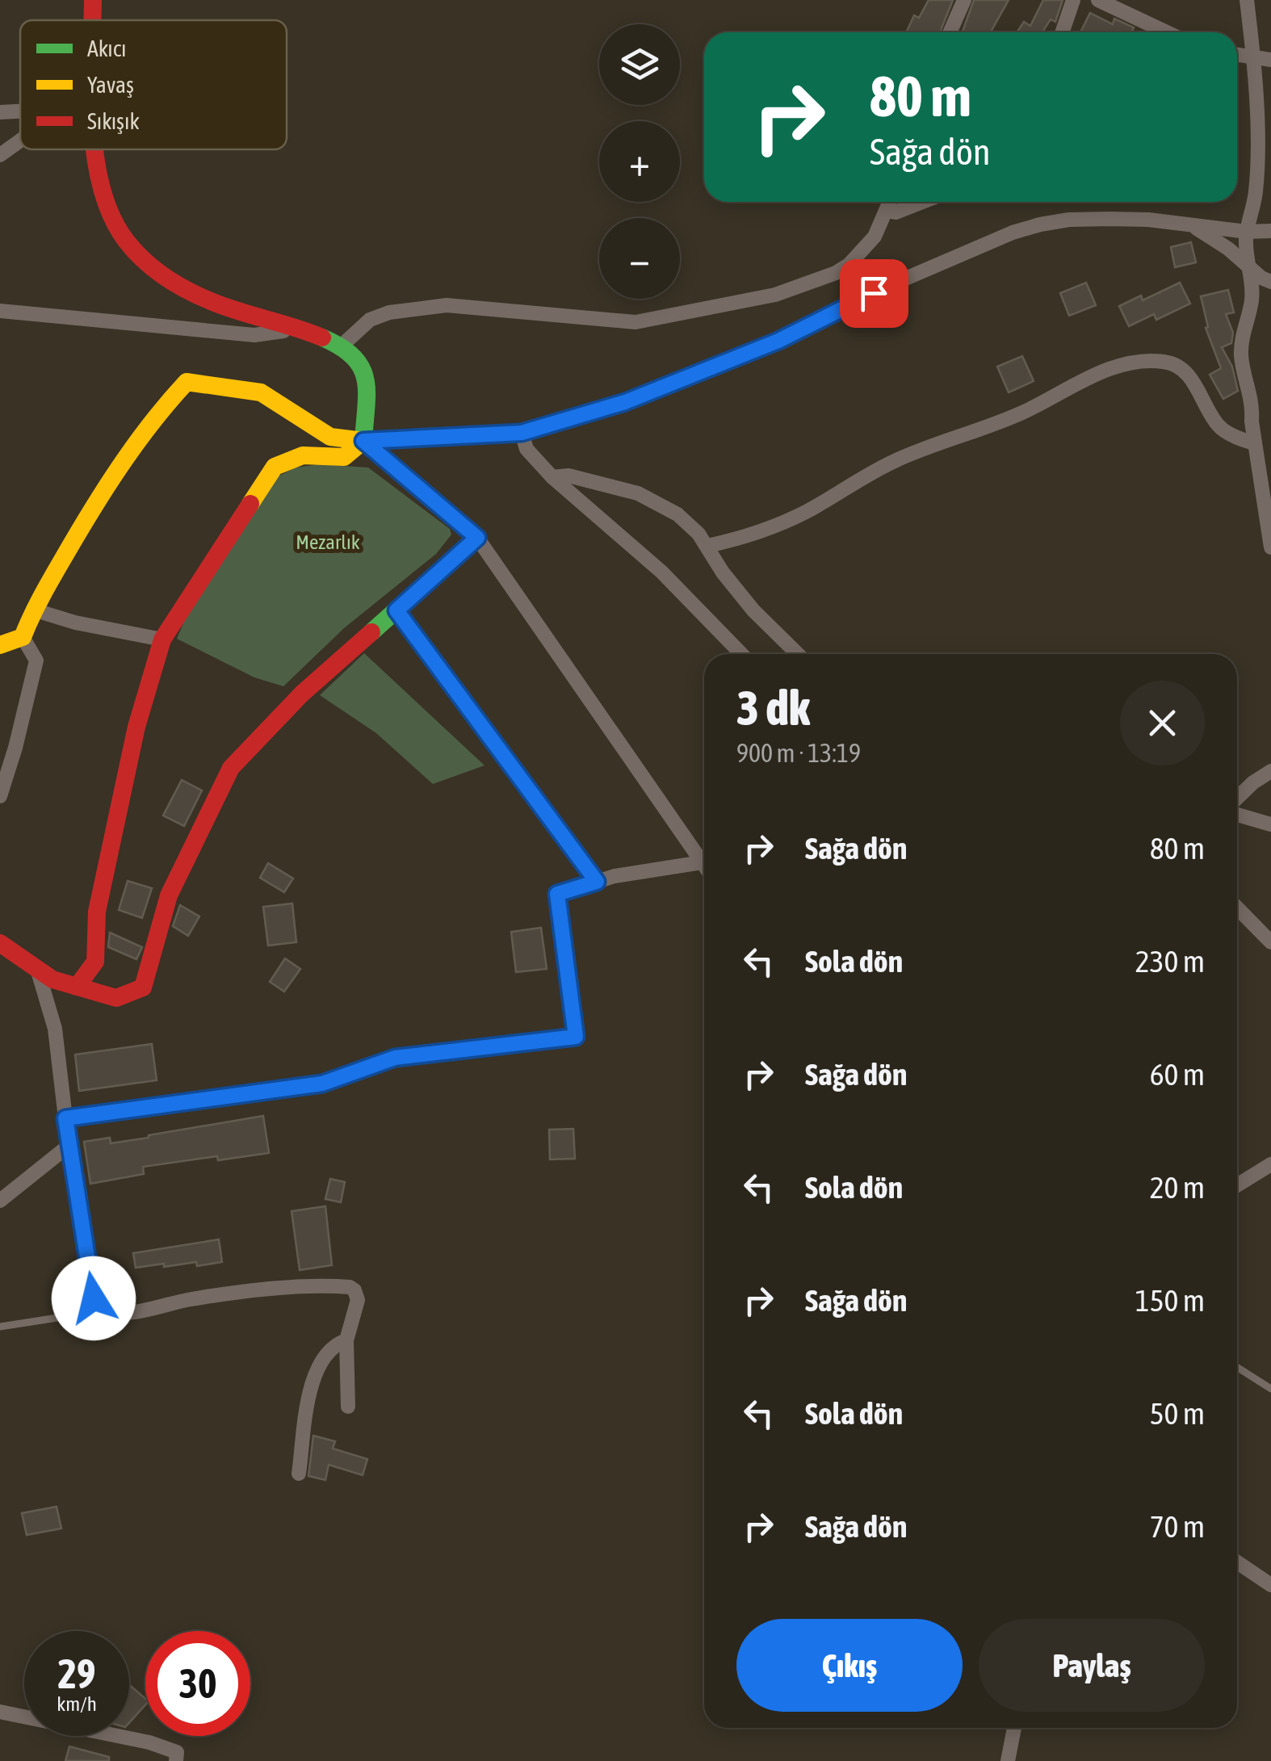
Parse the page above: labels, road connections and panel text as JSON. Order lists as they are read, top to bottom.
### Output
{
  "parks": ["Mezarlık"],
  "legend": ["Akıcı", "Yavaş", "Sıkışık"],
  "page": {
    "map_buttons": ["+", "−"],
    "turn": ["80 m", "Sağa dön"],
    "heading": ["3 dk", "900 m · 13:19"],
    "list": [
      {
        "name": "Sağa dön",
        "value": "80 m"
      },
      {
        "name": "Sola dön",
        "value": "230 m"
      },
      {
        "name": "Sağa dön",
        "value": "60 m"
      },
      {
        "name": "Sola dön",
        "value": "20 m"
      },
      {
        "name": "Sağa dön",
        "value": "150 m"
      },
      {
        "name": "Sola dön",
        "value": "50 m"
      },
      {
        "name": "Sağa dön",
        "value": "70 m"
      }
    ],
    "buttons": ["Çıkış", "Paylaş"],
    "speed": "29 km/h",
    "limit": "30"
  }
}
